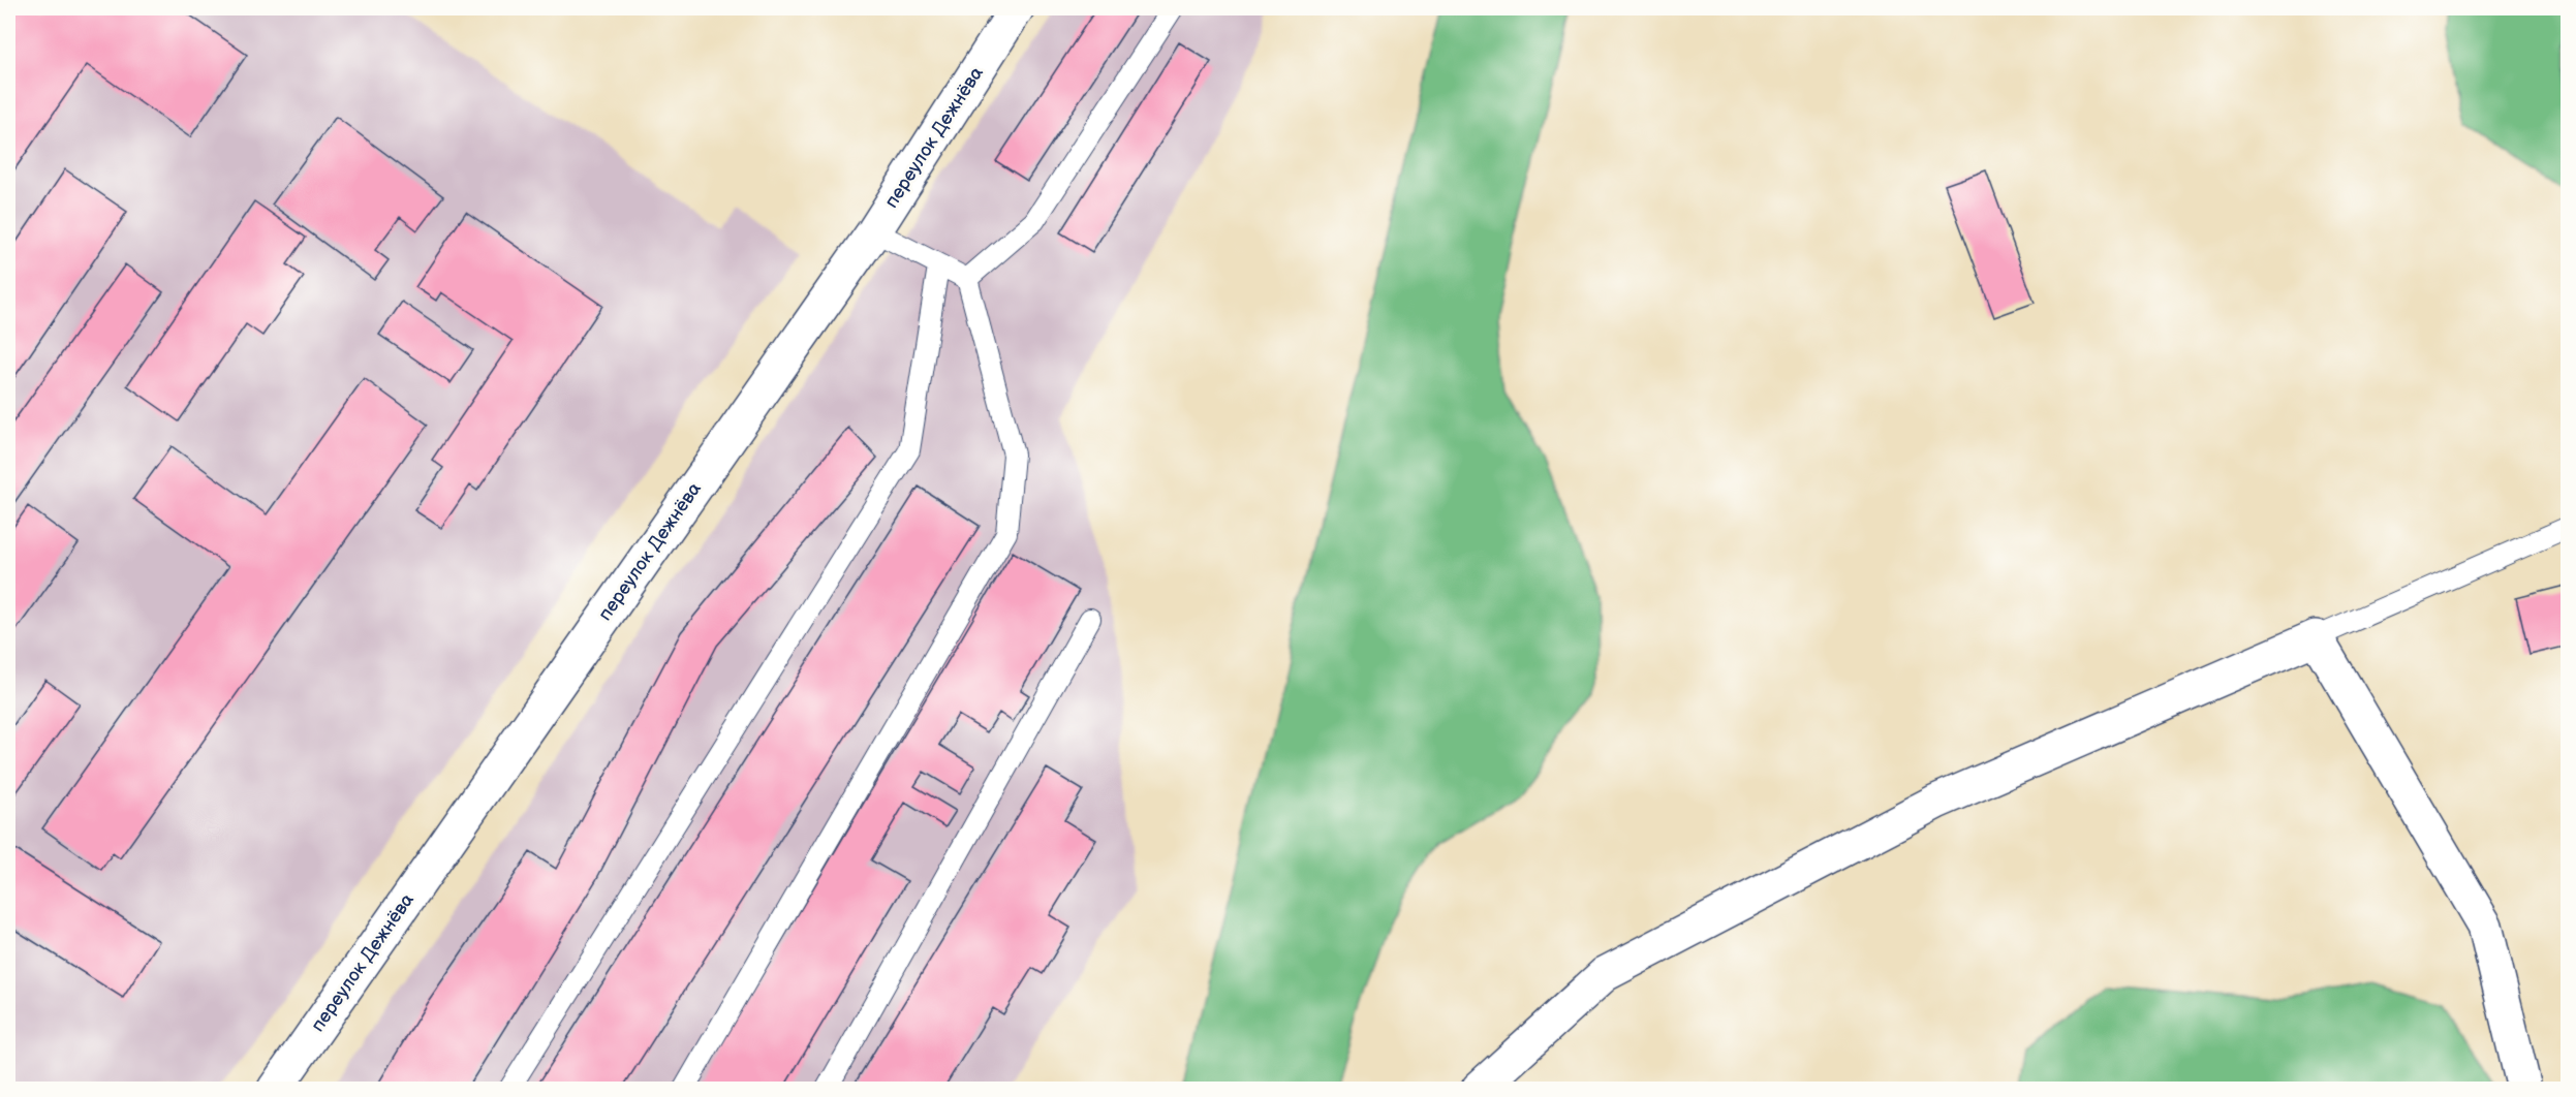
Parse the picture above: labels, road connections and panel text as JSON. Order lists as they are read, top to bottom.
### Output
{
  "streets": {
    "street": ["переулок Дежнёва"]
  }
}
